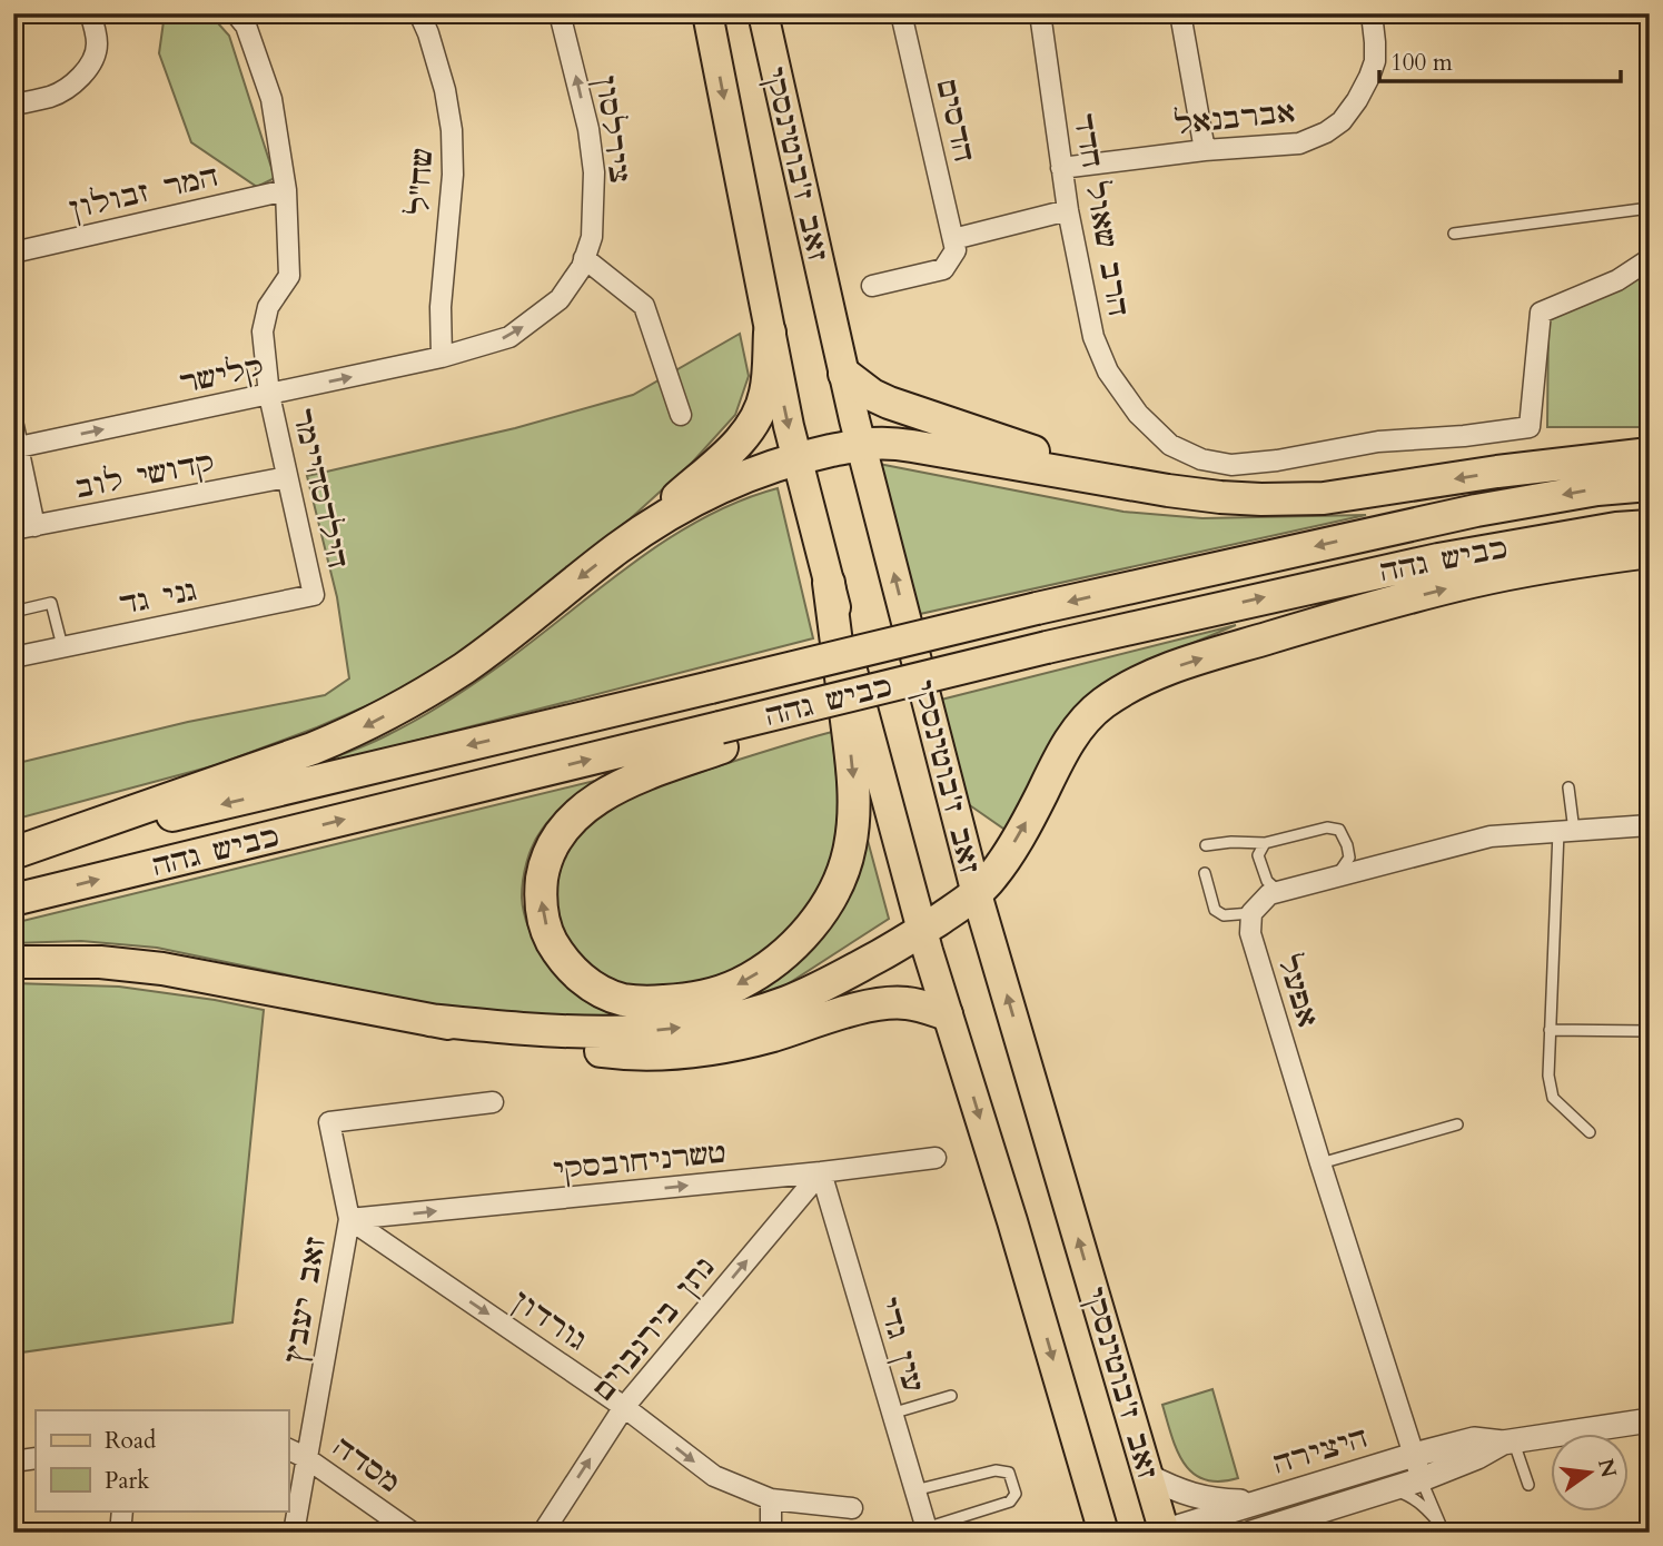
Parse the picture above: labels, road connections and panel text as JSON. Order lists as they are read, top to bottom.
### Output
{
  "streets": {
    "highway": ["כביש גהה"],
    "main road": ["זאב ז'בוטינסקי"],
    "street": [
      "אברבנאל",
      "הדסים",
      "צירלסון",
      "שח\"ל",
      "המר זבולון",
      "הרב שאול חדד",
      "קלישר",
      "קדושי לוב",
      "הילדסהיימר",
      "גני גד",
      "אפעל",
      "טשרניחובסקי",
      "זאב יעבץ",
      "גורדון",
      "נתן בירנבוים",
      "עין גדי",
      "היצירה",
      "מסדה"
    ]
  },
  "crossings": [
    ["אברבנאל", "הרב שאול חדד"],
    ["צירלסון", "שח\"ל"],
    ["צירלסון", "קלישר"],
    ["זאב ז'בוטינסקי", "היצירה"],
    ["שח\"ל", "קלישר"],
    ["המר זבולון", "הילדסהיימר"],
    ["קלישר", "הילדסהיימר"],
    ["קדושי לוב", "הילדסהיימר"],
    ["הילדסהיימר", "גני גד"],
    ["אפעל", "היצירה"],
    ["טשרניחובסקי", "זאב יעבץ"],
    ["טשרניחובסקי", "גורדון"],
    ["טשרניחובסקי", "נתן בירנבוים"],
    ["טשרניחובסקי", "עין גדי"],
    ["זאב יעבץ", "גורדון"],
    ["זאב יעבץ", "מסדה"],
    ["גורדון", "נתן בירנבוים"],
    ["נתן בירנבוים", "עין גדי"]
  ],
  "one_way": [
    "צירלסון",
    "קלישר",
    "טשרניחובסקי",
    "גורדון",
    "נתן בירנבוים"
  ],
  "legend": ["Road", "Park"],
  "scale_bar": "100 m",
  "north": "right"
}
